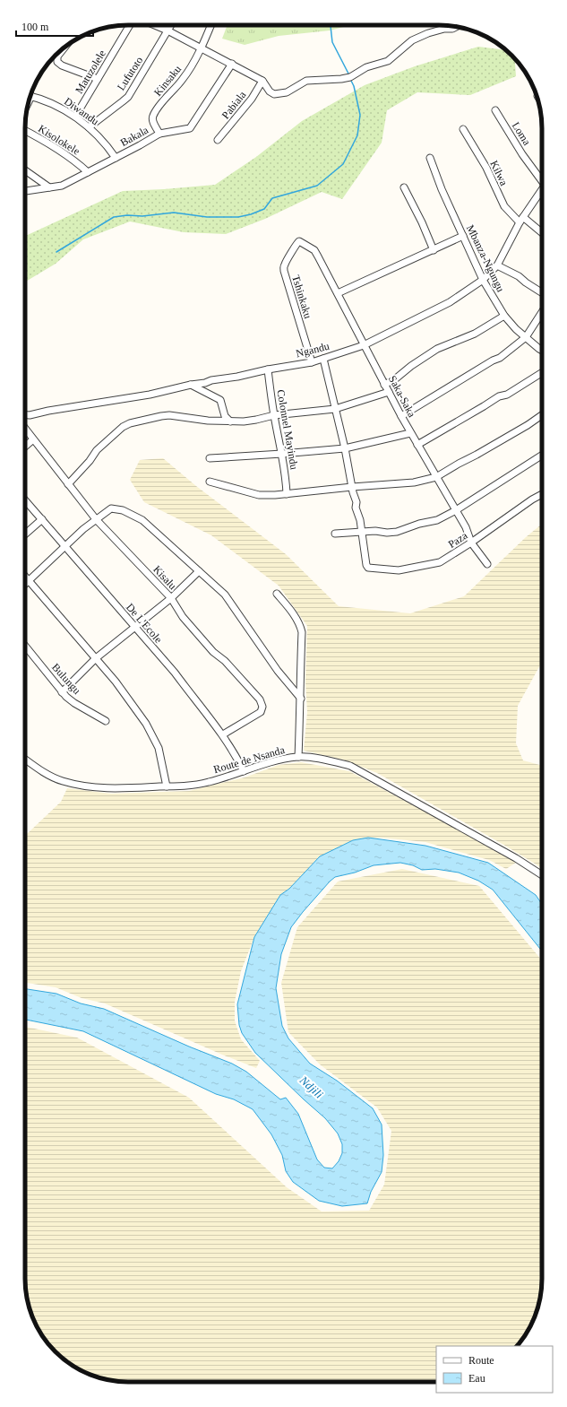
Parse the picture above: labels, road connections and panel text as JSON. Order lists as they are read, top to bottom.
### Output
{
  "streets": {
    "street": [
      "Matuzolele",
      "Lufutoto",
      "Kinsaku",
      "Pabiala",
      "Diwandu",
      "Loma",
      "Bakala",
      "Kisolokele",
      "Kilwa",
      "Mbanza-Ngungu",
      "Tshinkaku",
      "Ngandu",
      "Saka-Saka",
      "Colonnel Mayindu",
      "Paza",
      "Kisalu",
      "De L'Ecole",
      "Bulungu",
      "Route de Nsanda"
    ]
  },
  "crossings": [
    ["Matuzolele", "Diwandu"],
    ["Lufutoto", "Diwandu"],
    ["Kinsaku", "Bakala"],
    ["Diwandu", "Bakala"],
    ["Bakala", "Kisolokele"],
    ["Kilwa", "Ngandu"],
    ["Mbanza-Ngungu", "Ngandu"],
    ["Tshinkaku", "Ngandu"],
    ["Tshinkaku", "Saka-Saka"],
    ["Ngandu", "Saka-Saka"],
    ["Ngandu", "Colonnel Mayindu"],
    ["Saka-Saka", "Paza"],
    ["Kisalu", "De L'Ecole"],
    ["De L'Ecole", "Route de Nsanda"]
  ],
  "water": ["Ndjili"],
  "legend": ["Route", "Eau"],
  "scale_bar": "100 m"
}
